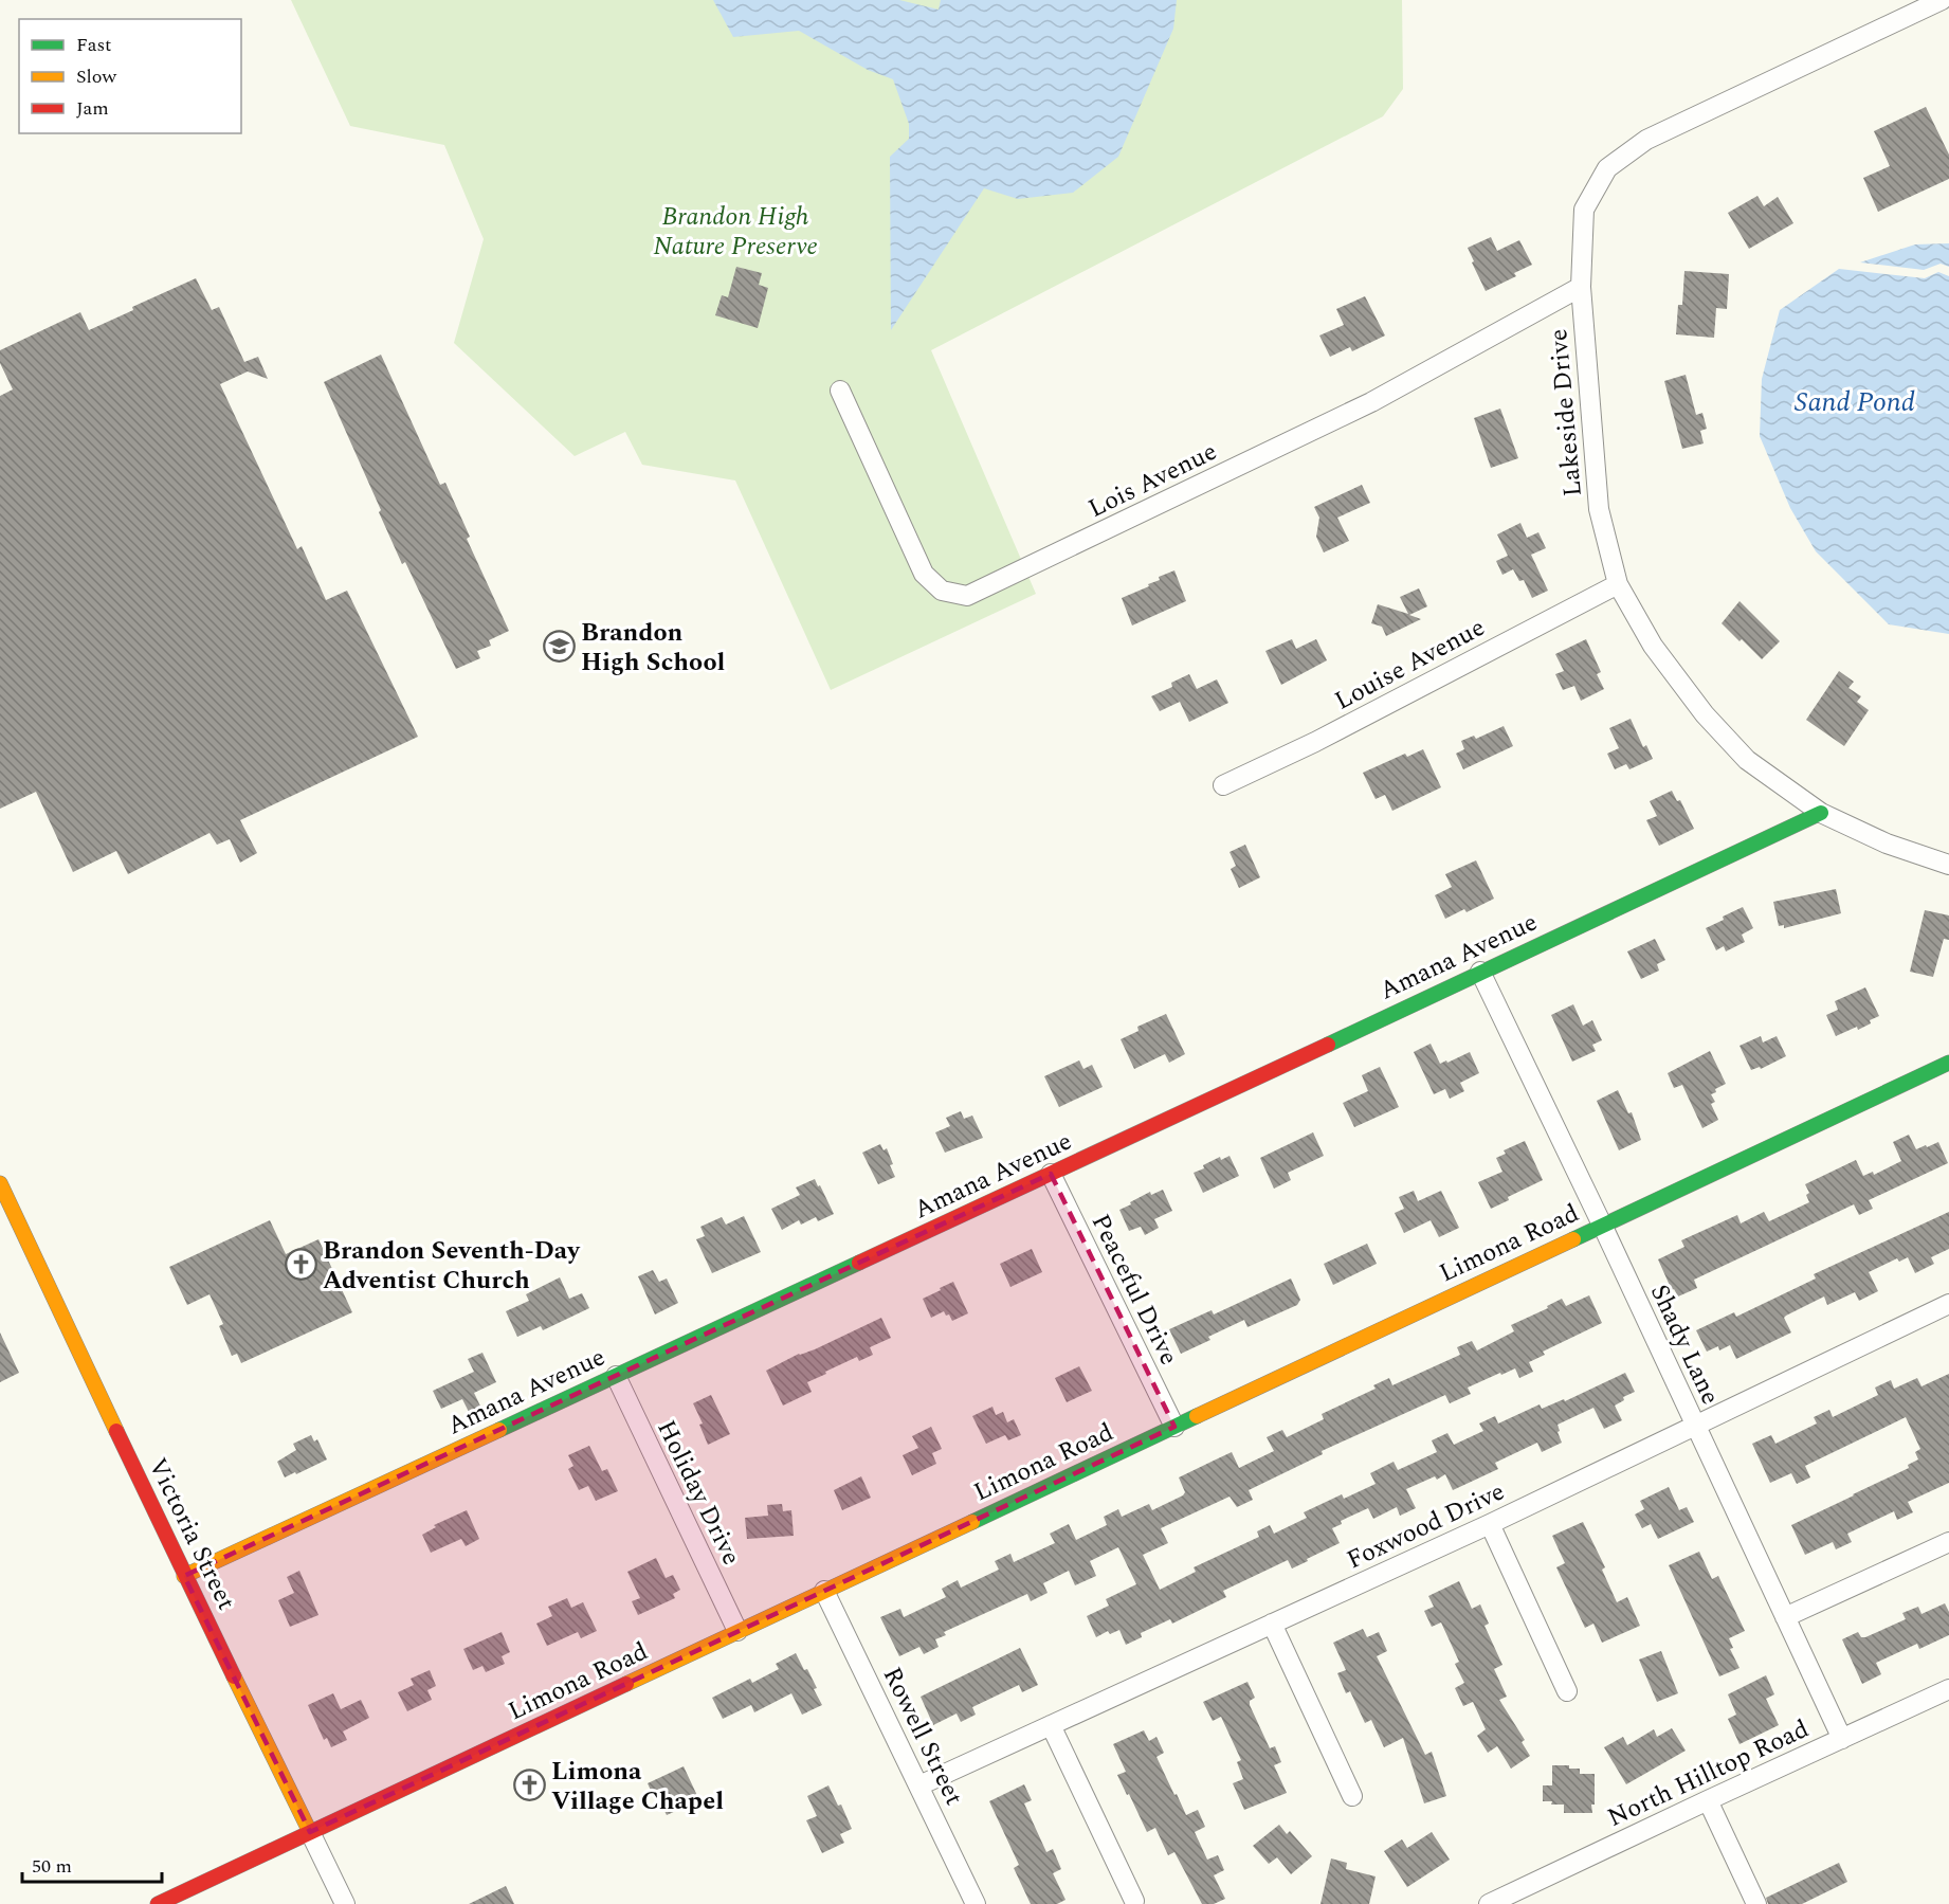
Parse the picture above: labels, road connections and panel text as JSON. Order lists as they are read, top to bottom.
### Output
{
  "streets": {
    "street": [
      "Lakeside Drive",
      "Lois Avenue",
      "Louise Avenue",
      "Amana Avenue",
      "Limona Road",
      "Peaceful Drive",
      "Shady Lane",
      "Holiday Drive",
      "Foxwood Drive",
      "Victoria Street",
      "Rowell Street",
      "North Hilltop Road"
    ]
  },
  "crossings": [
    ["Lakeside Drive", "Lois Avenue"],
    ["Lakeside Drive", "Louise Avenue"],
    ["Lakeside Drive", "Amana Avenue"],
    ["Amana Avenue", "Peaceful Drive"],
    ["Amana Avenue", "Shady Lane"],
    ["Amana Avenue", "Holiday Drive"],
    ["Amana Avenue", "Victoria Street"],
    ["Limona Road", "Peaceful Drive"],
    ["Limona Road", "Shady Lane"],
    ["Limona Road", "Holiday Drive"],
    ["Limona Road", "Victoria Street"],
    ["Limona Road", "Rowell Street"],
    ["Shady Lane", "Foxwood Drive"],
    ["Shady Lane", "North Hilltop Road"],
    ["Foxwood Drive", "Rowell Street"]
  ],
  "water": ["Sand Pond"],
  "parks": ["Brandon High Nature Preserve"],
  "places": {
    "school or university": ["Brandon High School"],
    "church": ["Brandon Seventh-Day Adventist Church", "Limona Village Chapel"]
  },
  "legend": ["Fast", "Slow", "Jam"],
  "scale_bar": "50 m"
}
